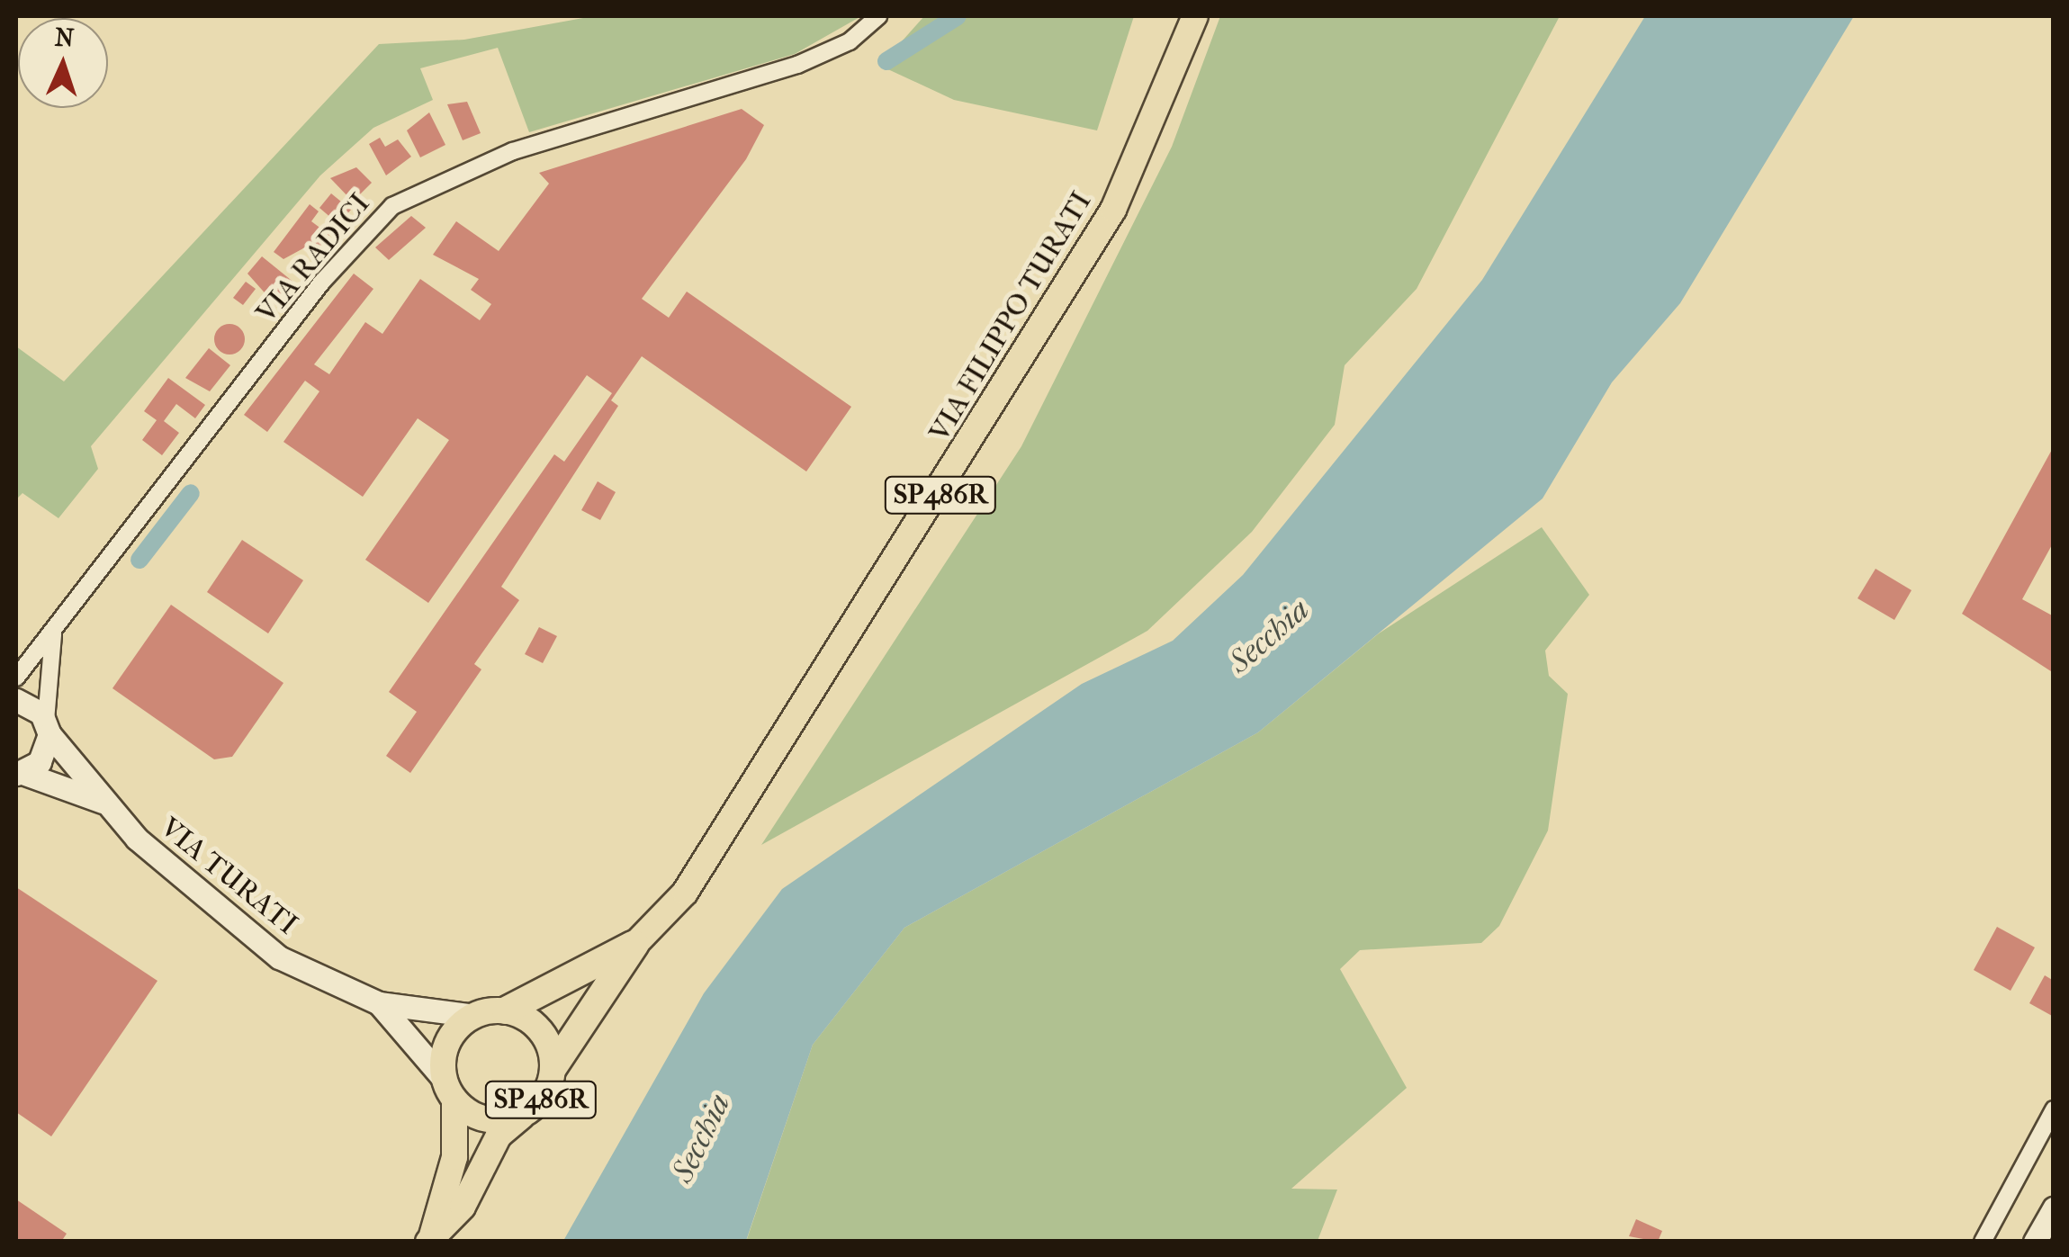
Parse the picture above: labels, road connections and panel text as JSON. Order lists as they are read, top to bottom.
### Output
{
  "streets": {
    "highway": ["SP486R"],
    "main road": ["VIA FILIPPO TURATI"],
    "street": ["VIA RADICI", "VIA TURATI"]
  },
  "crossings": [
    ["VIA FILIPPO TURATI", "SP486R"]
  ],
  "water": ["Secchia"],
  "north": "top"
}
